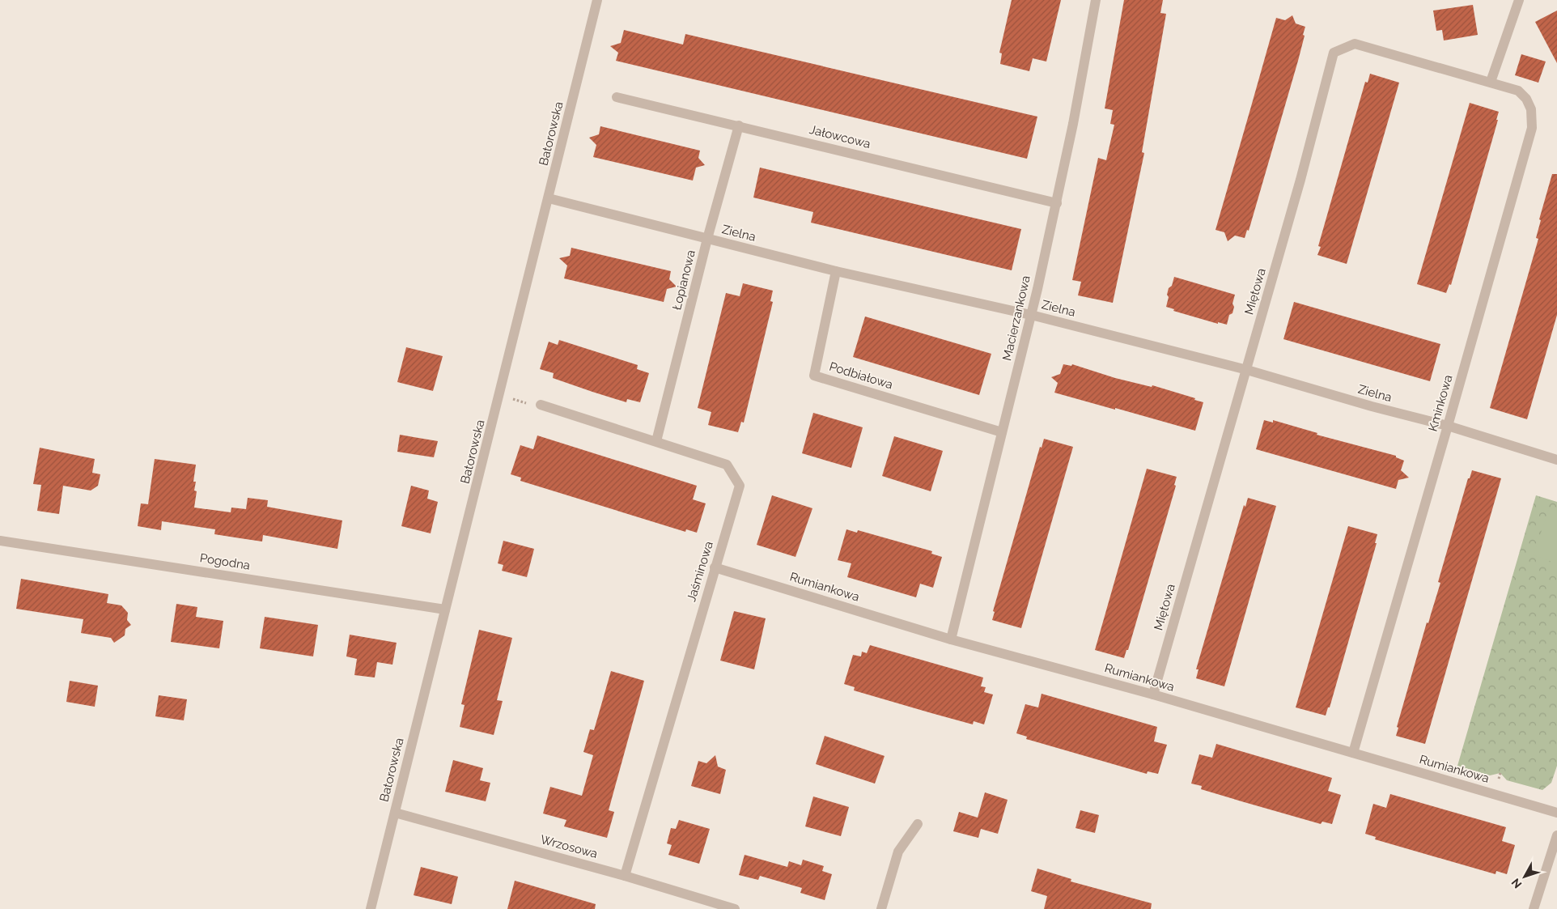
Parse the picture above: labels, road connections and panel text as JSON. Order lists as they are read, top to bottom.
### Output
{
  "streets": {
    "street": [
      "Batorowska",
      "Jałowcowa",
      "Zielna",
      "Łopianowa",
      "Miętowa",
      "Macierzankowa",
      "Podbiałowa",
      "Kminkowa",
      "Pogodna",
      "Jaśminowa",
      "Rumiankowa",
      "Wrzosowa"
    ]
  },
  "crossings": [
    ["Batorowska", "Zielna"],
    ["Batorowska", "Pogodna"],
    ["Batorowska", "Wrzosowa"],
    ["Jałowcowa", "Łopianowa"],
    ["Jałowcowa", "Macierzankowa"],
    ["Zielna", "Łopianowa"],
    ["Zielna", "Miętowa"],
    ["Zielna", "Macierzankowa"],
    ["Zielna", "Podbiałowa"],
    ["Zielna", "Kminkowa"],
    ["Łopianowa", "Jaśminowa"],
    ["Miętowa", "Kminkowa"],
    ["Miętowa", "Rumiankowa"],
    ["Macierzankowa", "Podbiałowa"],
    ["Macierzankowa", "Rumiankowa"],
    ["Kminkowa", "Rumiankowa"],
    ["Jaśminowa", "Rumiankowa"],
    ["Jaśminowa", "Wrzosowa"]
  ],
  "north": "bottom left"
}
